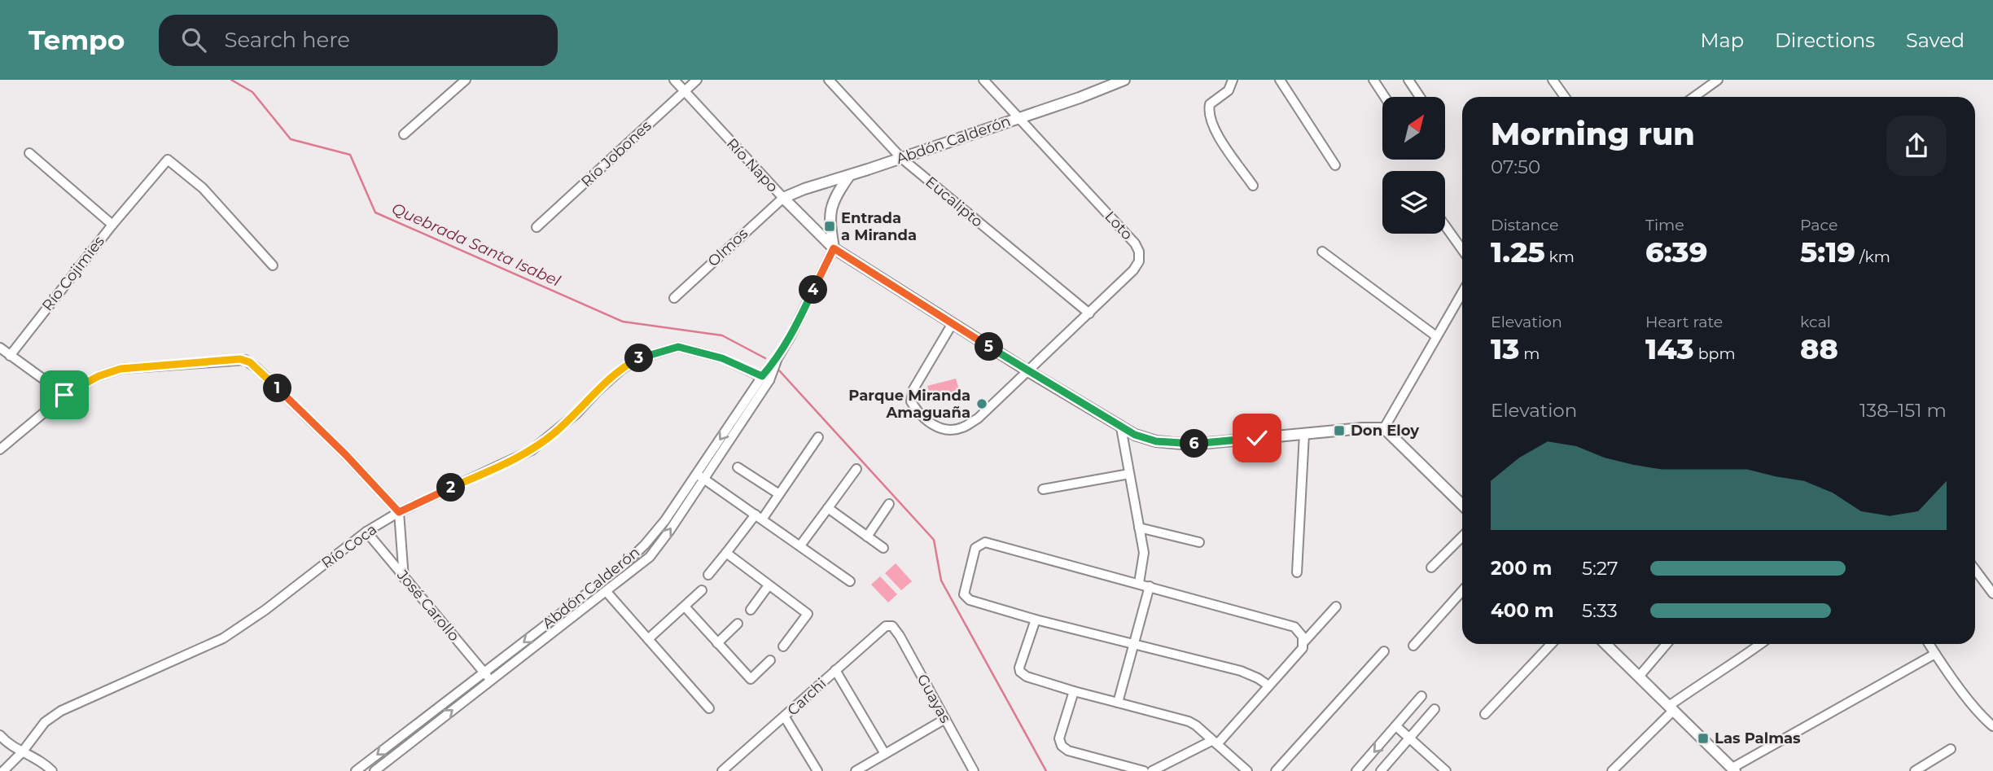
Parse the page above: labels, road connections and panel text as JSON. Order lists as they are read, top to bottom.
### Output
{
  "streets": {
    "street": [
      "Abdón Calderón",
      "Río Jobones",
      "Río Napo",
      "Eucalipto",
      "Loto",
      "Olmos",
      "Río Cojimies",
      "Río Coca",
      "José Carollo",
      "Carchi",
      "Guayas"
    ]
  },
  "crossings": [
    ["Abdón Calderón", "Río Napo"],
    ["Abdón Calderón", "Eucalipto"],
    ["Abdón Calderón", "Loto"],
    ["Abdón Calderón", "Olmos"],
    ["Abdón Calderón", "Río Coca"],
    ["Abdón Calderón", "José Carollo"],
    ["Río Jobones", "Río Napo"],
    ["Río Napo", "Loto"],
    ["Río Napo", "Olmos"],
    ["Eucalipto", "Loto"],
    ["Río Coca", "José Carollo"],
    ["Carchi", "Guayas"]
  ],
  "water": ["Quebrada Santa Isabel"],
  "places": {
    "transit": ["Entrada a Miranda", "Don Eloy", "Las Palmas"],
    "other": ["Parque Miranda Amaguaña"]
  },
  "north": "top right",
  "page": {
    "header": "Tempo",
    "search": "Search here",
    "nav": ["Map", "Directions", "Saved"],
    "heading": ["Morning run", "07:50"],
    "stats": [
      ["Distance", "1.25 km"],
      ["Time", "6:39"],
      ["Pace", "5:19 /km"],
      ["Elevation", "13 m"],
      ["Heart rate", "143 bpm"],
      ["kcal", "88"]
    ],
    "pins": [
      "4",
      "5",
      "3",
      "1",
      "6",
      "2"
    ],
    "chart": ["Elevation", "138–151 m"],
    "list": [
      {
        "name": "200 m",
        "note": "5:27"
      },
      {
        "name": "400 m",
        "note": "5:33"
      }
    ]
  }
}
